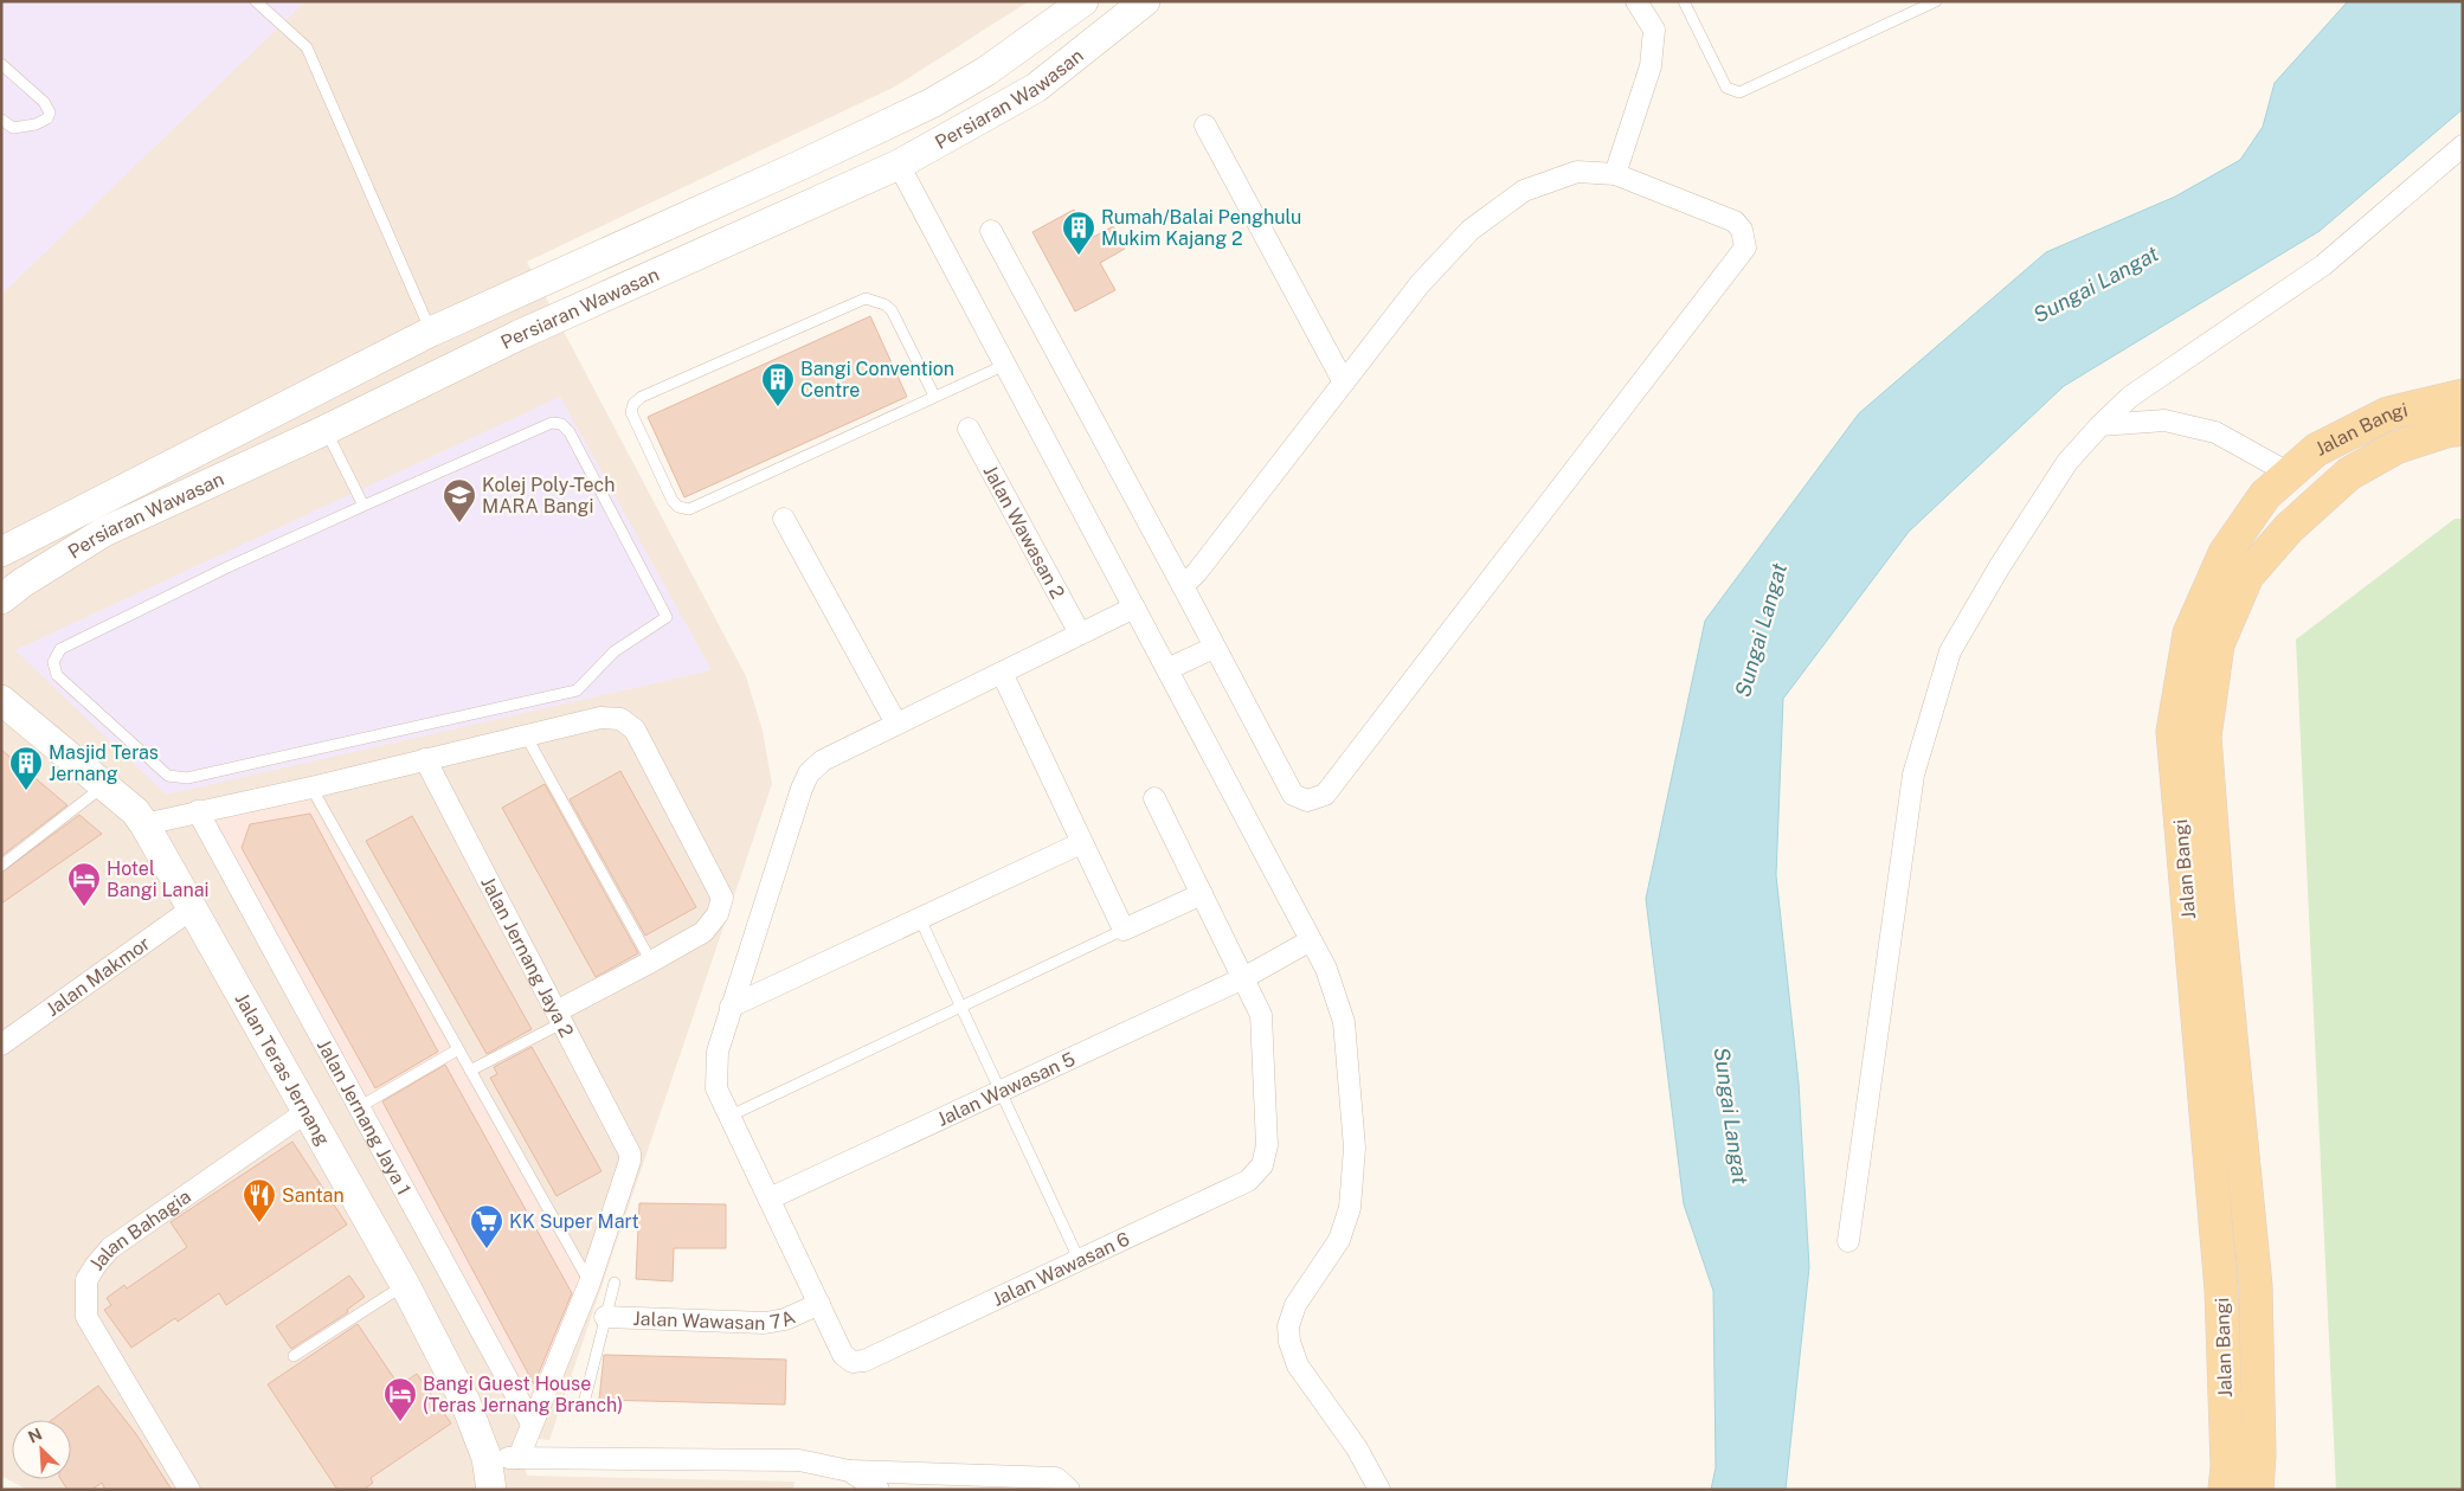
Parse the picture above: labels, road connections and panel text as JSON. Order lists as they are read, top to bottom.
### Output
{
  "streets": {
    "main road": ["Persiaran Wawasan", "Jalan Bangi", "Jalan Teras Jernang"],
    "street": [
      "Jalan Wawasan 2",
      "Jalan Jernang Jaya 2",
      "Jalan Makmor",
      "Jalan Wawasan 5",
      "Jalan Jernang Jaya 1",
      "Jalan Bahagia",
      "Jalan Wawasan 6",
      "Jalan Wawasan 7A"
    ]
  },
  "crossings": [
    ["Jalan Makmor", "Jalan Teras Jernang"],
    ["Jalan Teras Jernang", "Jalan Bahagia"],
    ["Jalan Wawasan 5", "Jalan Wawasan 6"],
    ["Jalan Wawasan 6", "Jalan Wawasan 7A"]
  ],
  "water": ["Sungai Langat"],
  "places": {
    "building": ["Rumah/Balai Penghulu Mukim Kajang 2", "Bangi Convention Centre", "Masjid Teras Jernang"],
    "school or university": ["Kolej Poly-Tech MARA Bangi"],
    "hotel": ["Hotel Bangi Lanai", "Bangi Guest House (Teras Jernang Branch)"],
    "restaurant": ["Santan"],
    "supermarket": ["KK Super Mart"]
  },
  "north": "top left"
}
